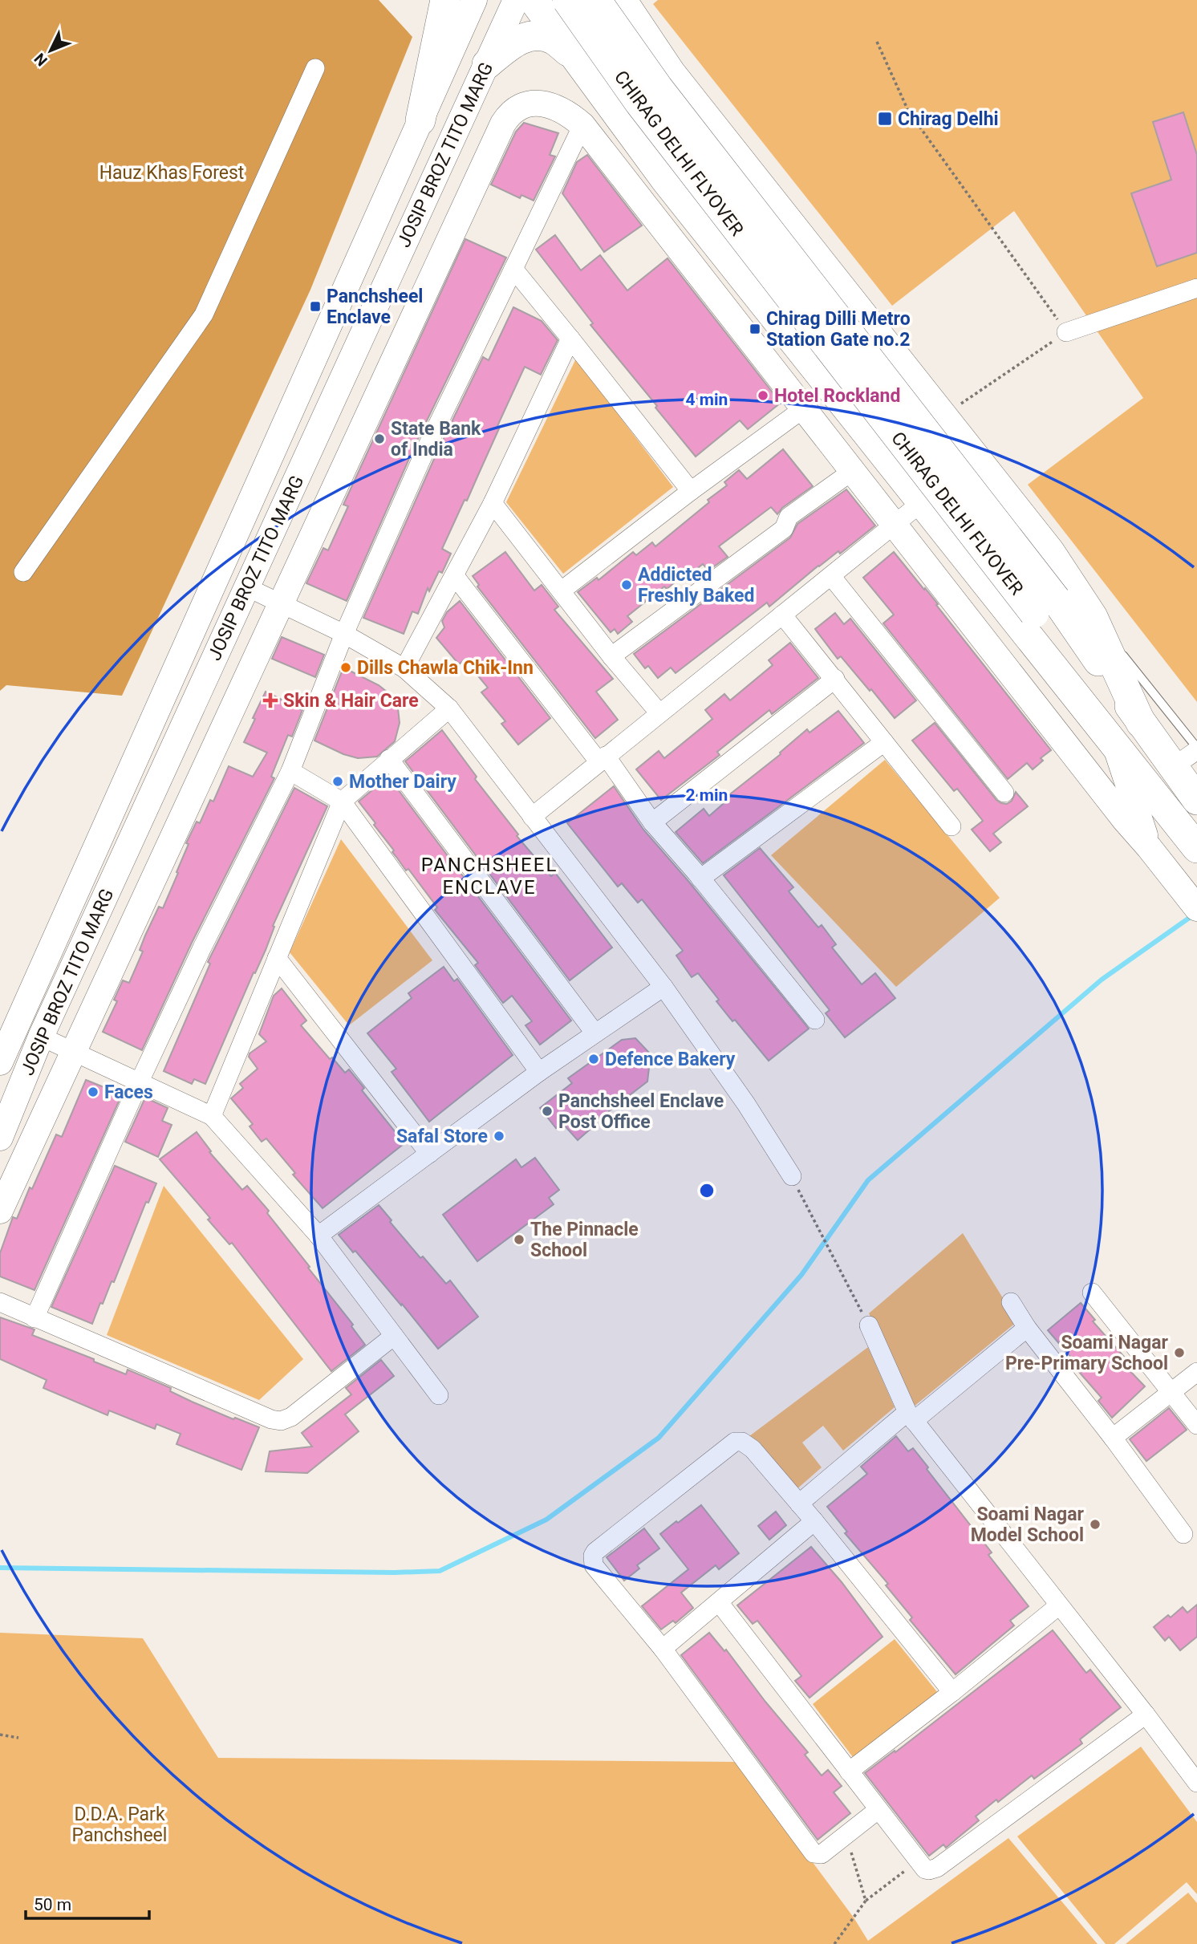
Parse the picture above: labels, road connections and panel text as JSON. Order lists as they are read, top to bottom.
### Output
{
  "streets": {
    "main road": ["CHIRAG DELHI FLYOVER", "JOSIP BROZ TITO MARG"]
  },
  "districts": ["PANCHSHEEL ENCLAVE"],
  "parks": ["Hauz Khas Forest", "D.D.A. Park Panchsheel"],
  "places": {
    "transit": ["Chirag Delhi", "Panchsheel Enclave", "Chirag Dilli Metro Station Gate no.2"],
    "other": [
      "Hotel Rockland",
      "State Bank of India",
      "Addicted Freshly Baked",
      "Dills Chawla Chik-Inn",
      "Mother Dairy",
      "Defence Bakery",
      "Faces",
      "Panchsheel Enclave Post Office",
      "Safal Store",
      "The Pinnacle School",
      "Soami Nagar Pre-Primary School",
      "Soami Nagar Model School"
    ],
    "health": ["Skin & Hair Care"]
  },
  "scale_bar": "50 m",
  "north": "bottom left",
  "rings": ["4 min", "2 min"]
}
